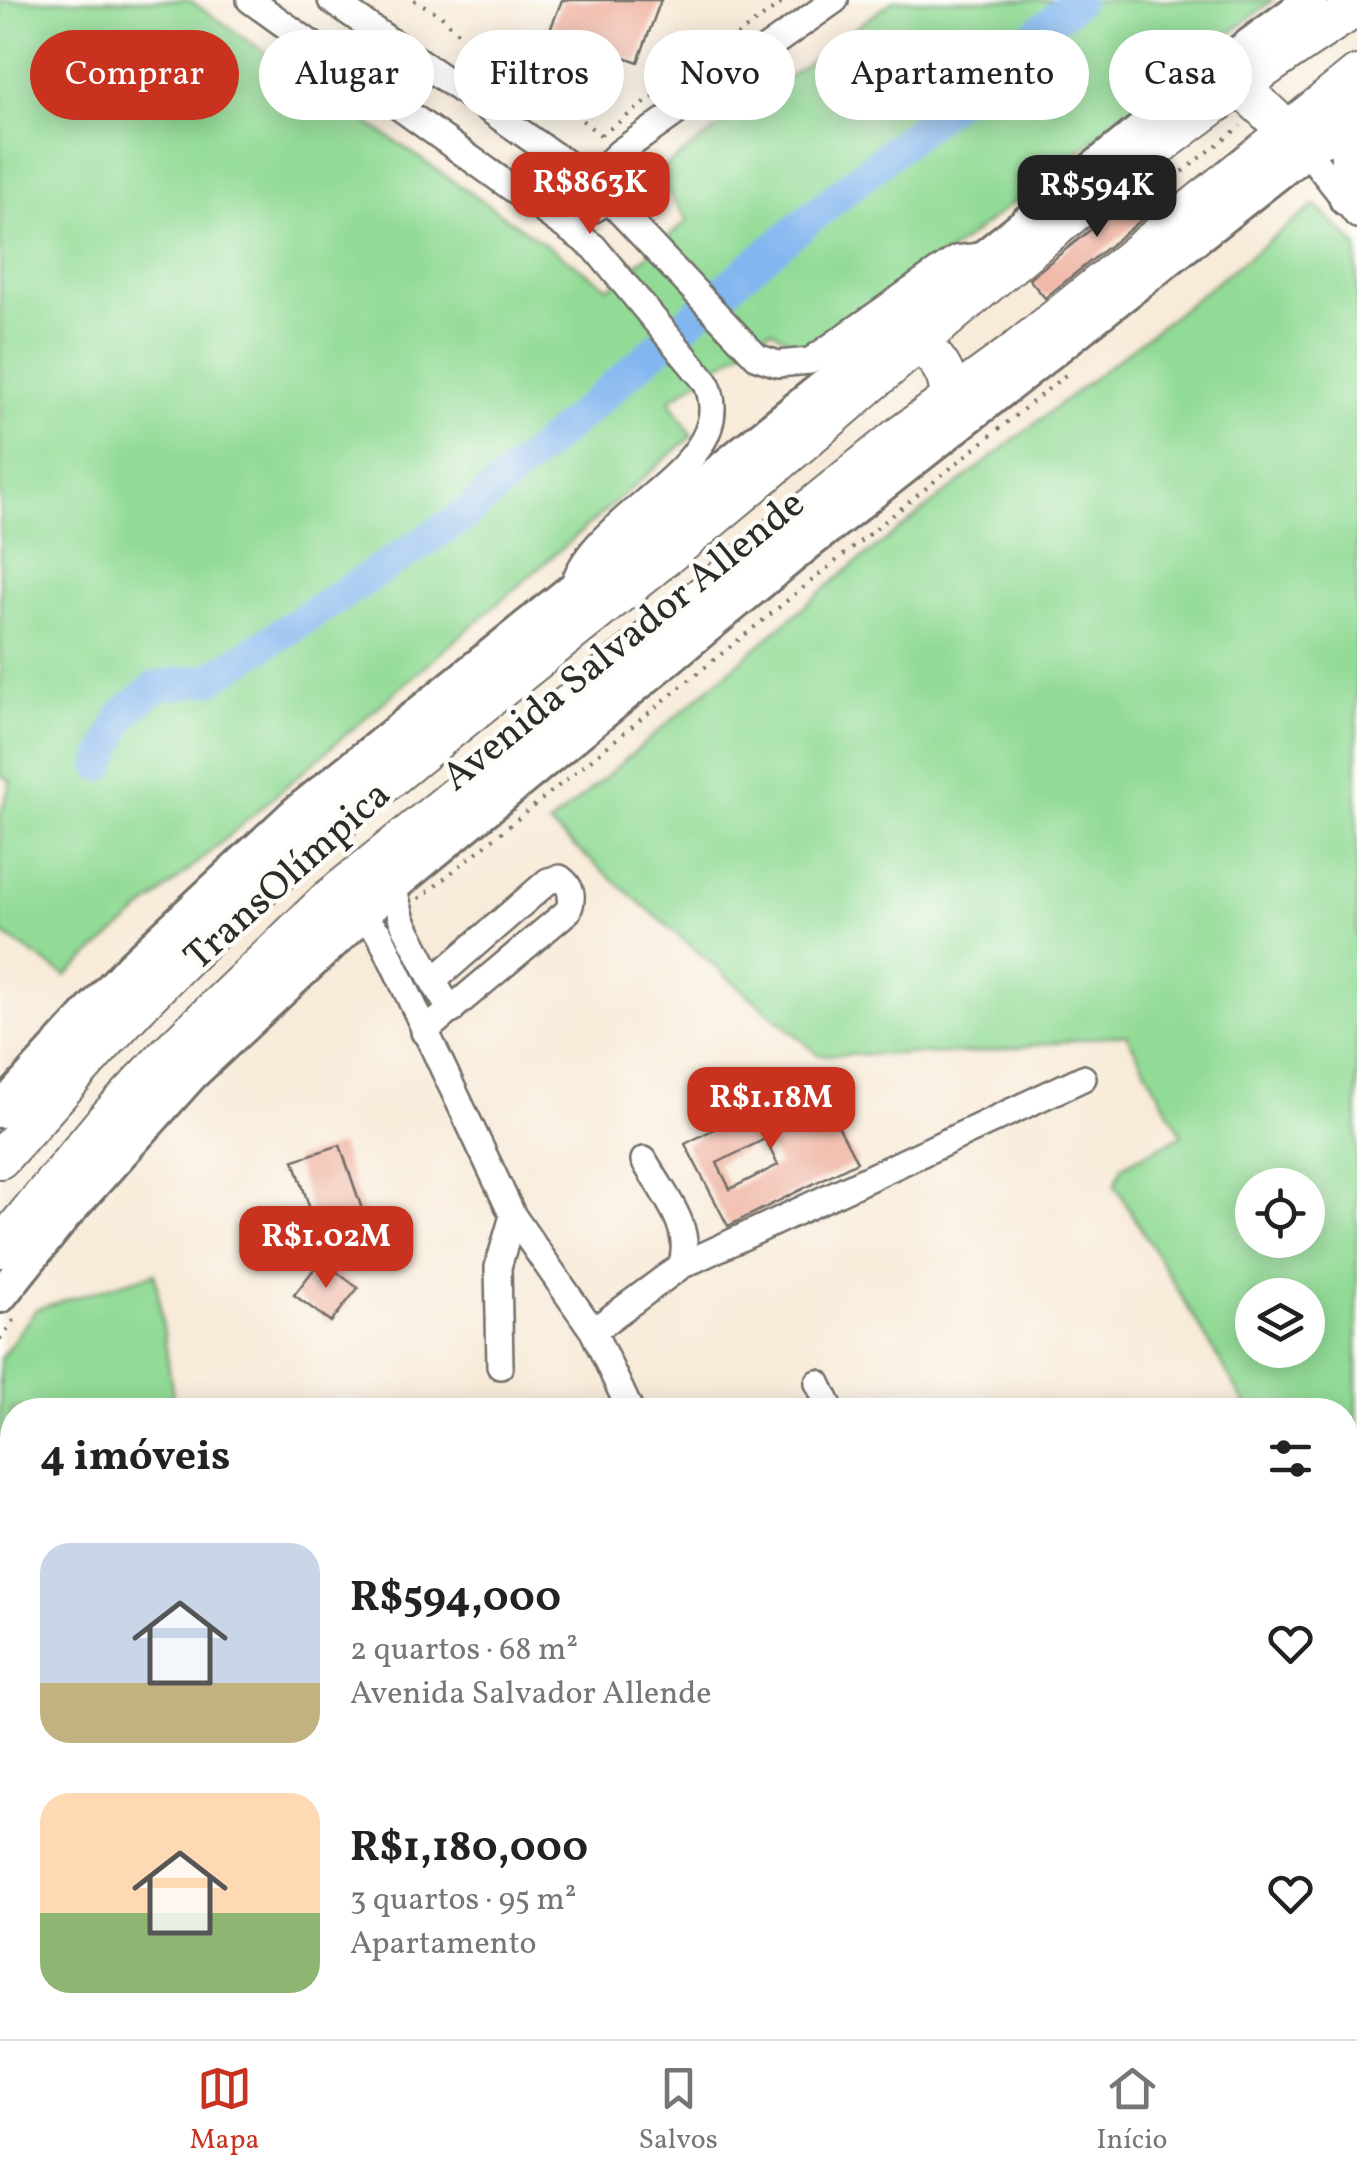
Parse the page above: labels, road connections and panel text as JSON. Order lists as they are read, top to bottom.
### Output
{
  "streets": {
    "highway": ["Avenida Salvador Allende"],
    "street": ["TransOlímpica"]
  },
  "crossings": [
    ["Avenida Salvador Allende", "TransOlímpica"]
  ],
  "page": {
    "chip": [
      "Comprar",
      "Alugar",
      "Filtros",
      "Novo",
      "Apartamento",
      "Casa"
    ],
    "price": [
      "R$863K",
      "R$594K",
      "R$1.18M",
      "R$1.02M"
    ],
    "heading": "4 imóveis",
    "list": [
      {
        "name": "R$594,000",
        "note": "2 quartos · 68 m² · Avenida Salvador Allende"
      },
      {
        "name": "R$1,180,000",
        "note": "3 quartos · 95 m² · Apartamento"
      }
    ],
    "tabs": ["Mapa", "Salvos", "Início"]
  }
}
